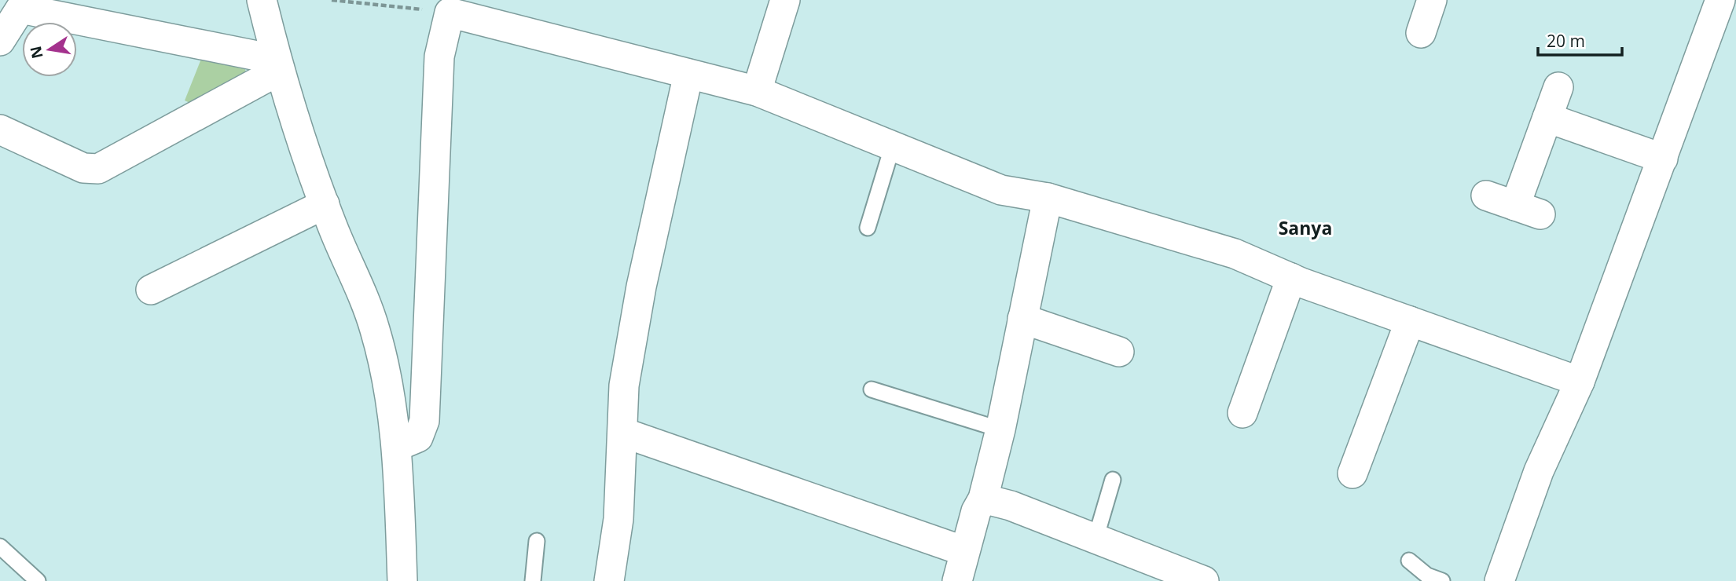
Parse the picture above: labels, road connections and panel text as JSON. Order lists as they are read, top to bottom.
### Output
{
  "districts": ["Sanya"],
  "scale_bar": "20 m",
  "north": "left"
}
